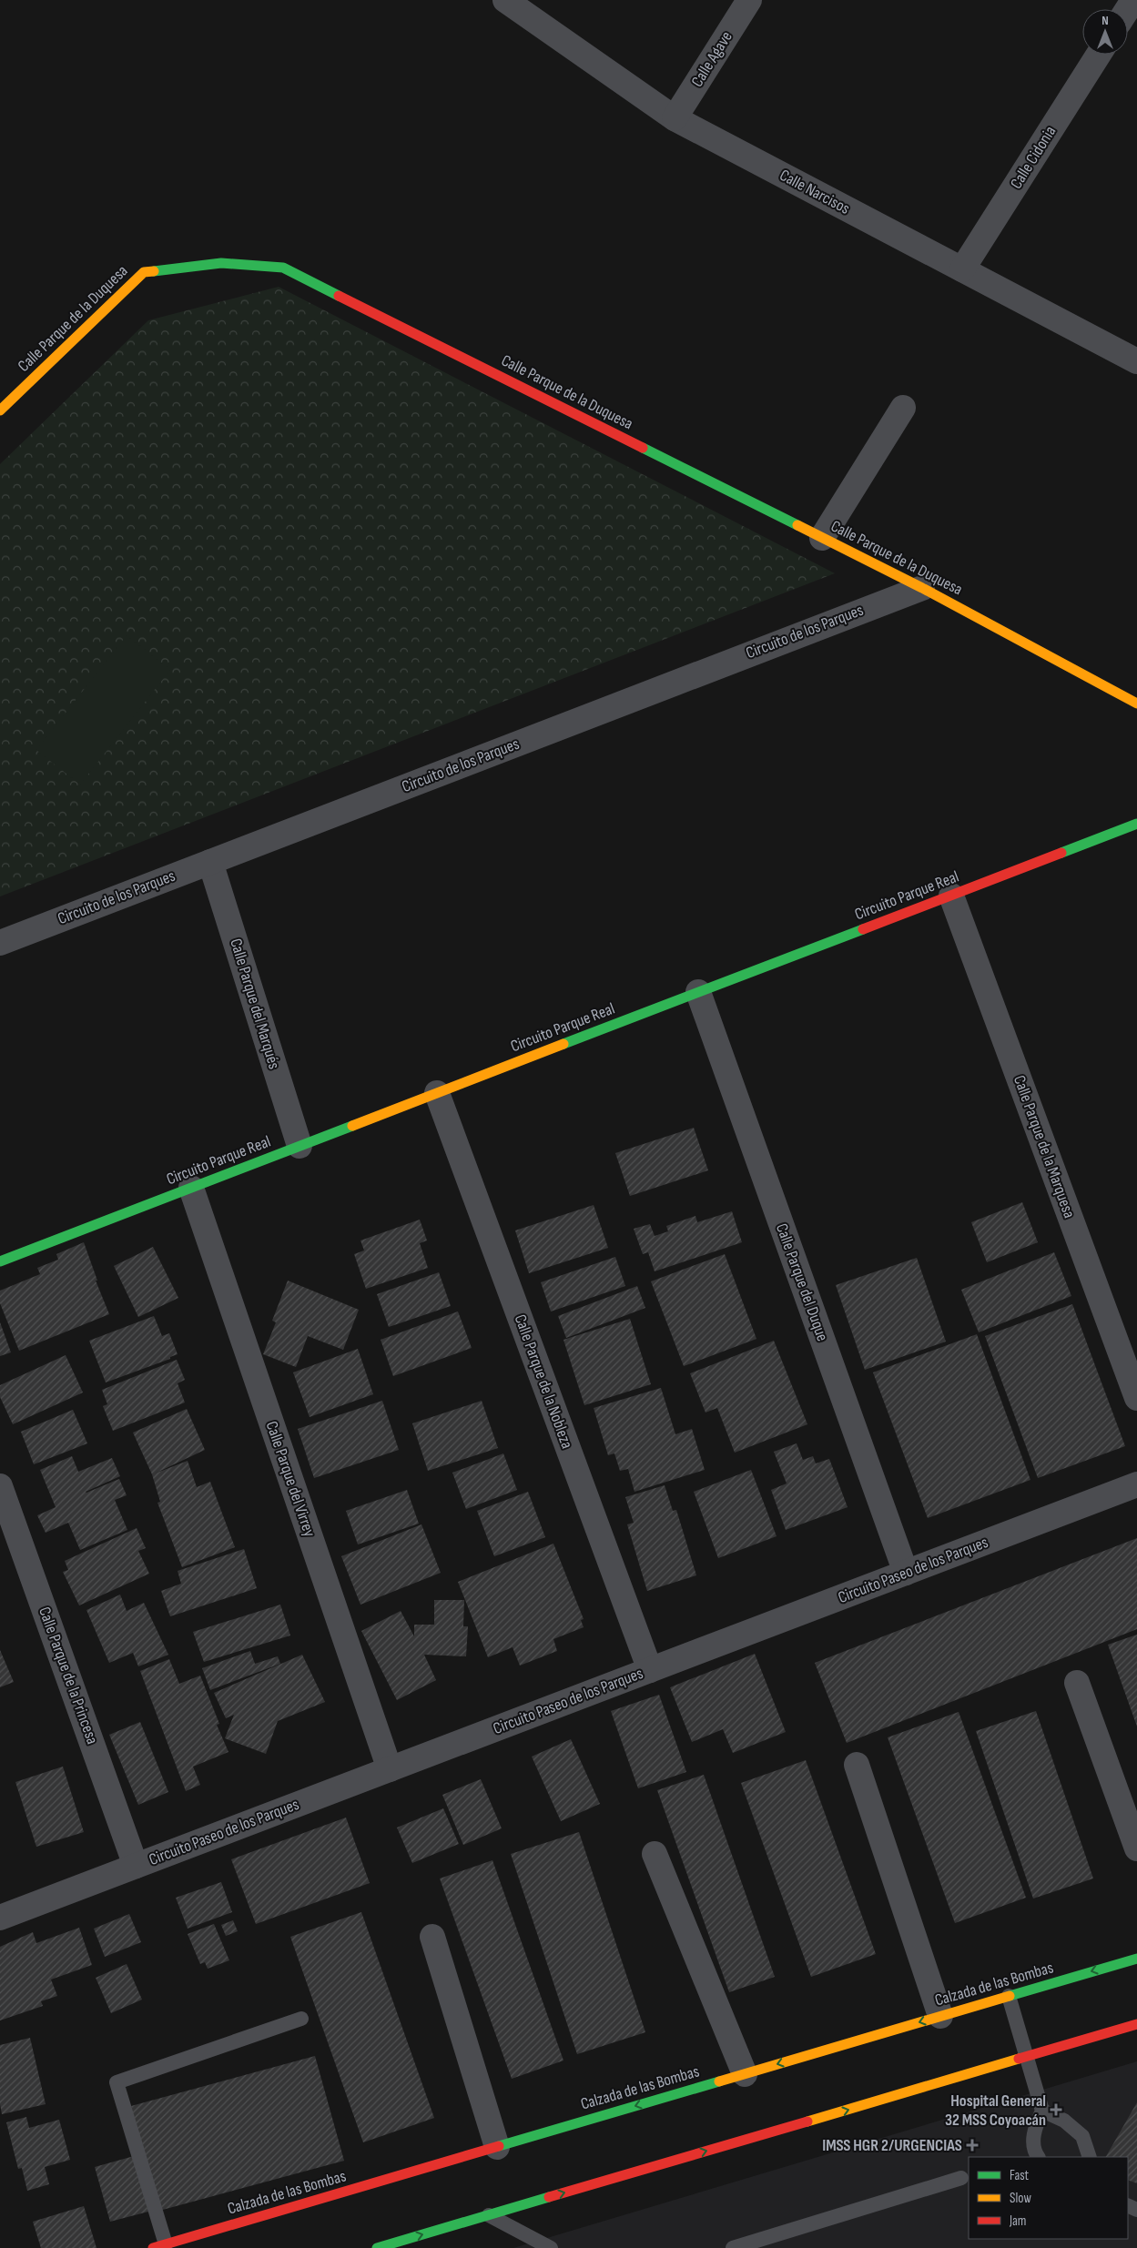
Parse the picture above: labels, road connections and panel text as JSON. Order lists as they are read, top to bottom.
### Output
{
  "streets": {
    "street": [
      "Calle Agave",
      "Calle Cidonia",
      "Calle Narcisos",
      "Calle Parque de la Duquesa",
      "Circuito de los Parques",
      "Circuito Parque Real",
      "Calle Parque del Marqués",
      "Calle Parque de la Marquesa",
      "Calle Parque del Duque",
      "Calle Parque de la Nobleza",
      "Calle Parque del Virrey",
      "Circuito Paseo de los Parques",
      "Calle Parque de la Princesa",
      "Calzada de las Bombas"
    ]
  },
  "crossings": [
    ["Calle Agave", "Calle Narcisos"],
    ["Calle Cidonia", "Calle Narcisos"],
    ["Calle Parque de la Duquesa", "Circuito de los Parques"],
    ["Circuito de los Parques", "Calle Parque del Marqués"],
    ["Circuito Parque Real", "Calle Parque del Marqués"],
    ["Circuito Parque Real", "Calle Parque de la Marquesa"],
    ["Circuito Parque Real", "Calle Parque del Duque"],
    ["Circuito Parque Real", "Calle Parque de la Nobleza"],
    ["Circuito Parque Real", "Calle Parque del Virrey"],
    ["Calle Parque del Duque", "Circuito Paseo de los Parques"],
    ["Calle Parque de la Nobleza", "Circuito Paseo de los Parques"],
    ["Calle Parque del Virrey", "Circuito Paseo de los Parques"],
    ["Circuito Paseo de los Parques", "Calle Parque de la Princesa"]
  ],
  "places": {
    "health": ["Hospital General 32 MSS Coyoacán", "IMSS HGR 2/URGENCIAS"]
  },
  "legend": ["Fast", "Slow", "Jam"],
  "north": "top"
}
